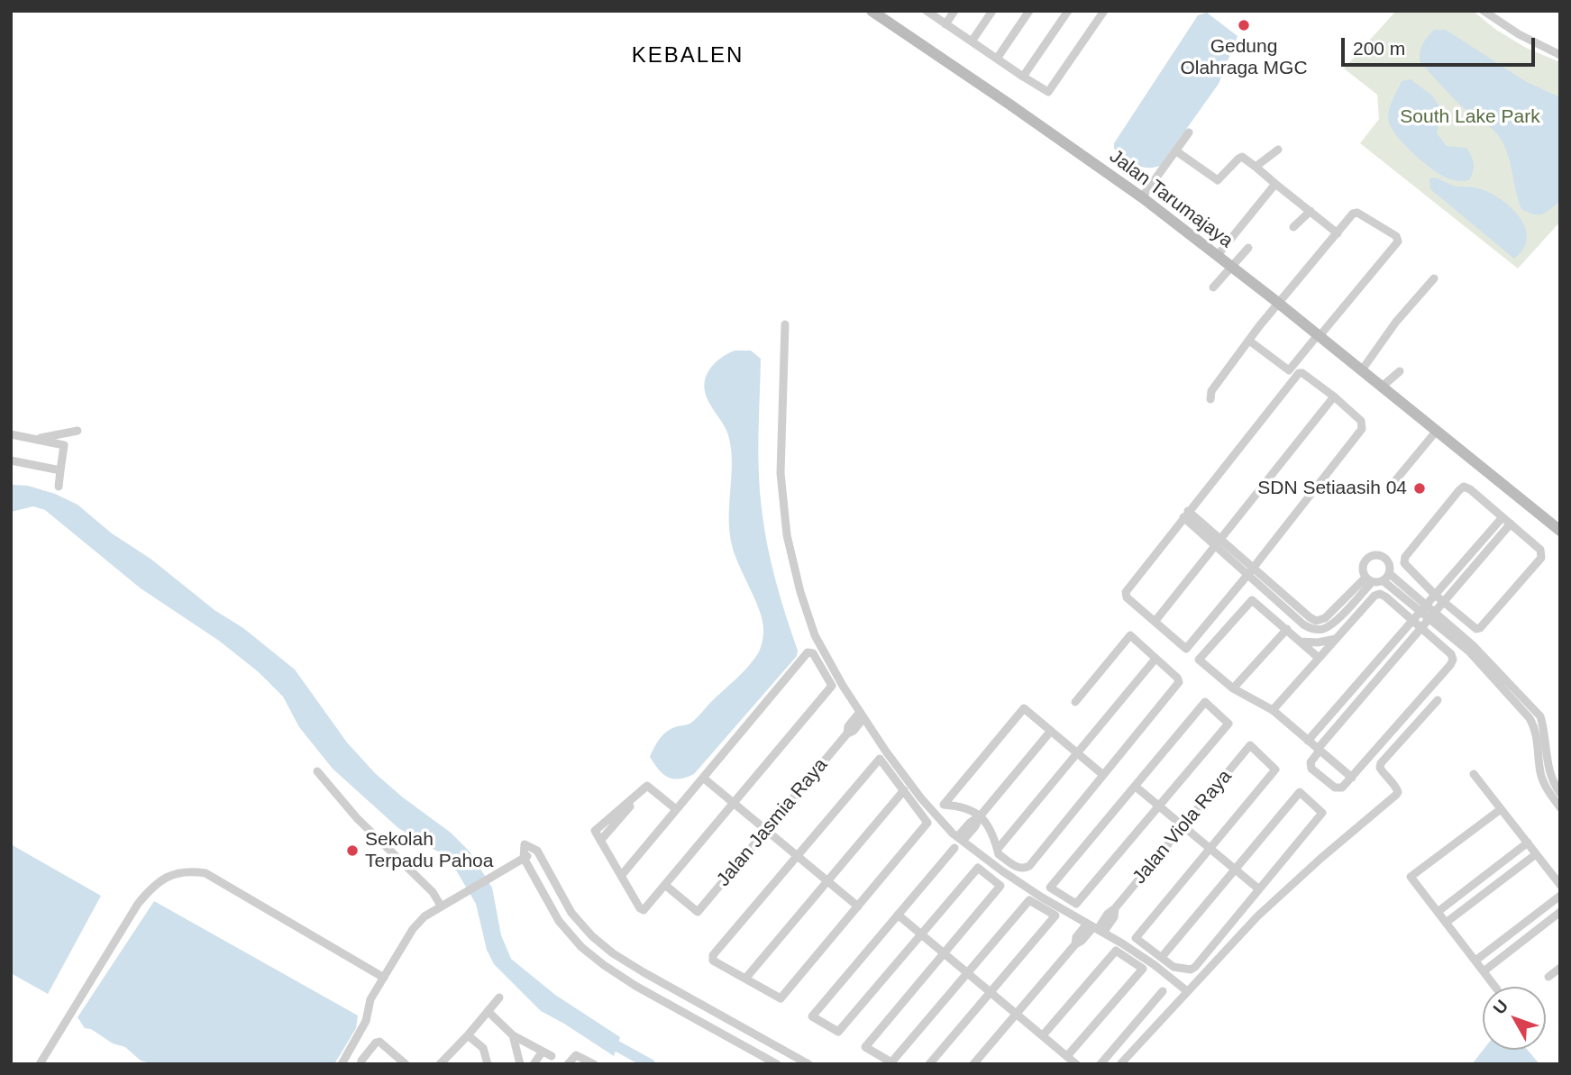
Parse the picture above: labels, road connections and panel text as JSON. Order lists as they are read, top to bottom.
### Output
{
  "streets": {
    "street": ["Jalan Tarumajaya", "Jalan Jasmia Raya", "Jalan Viola Raya"]
  },
  "districts": ["KEBALEN"],
  "parks": ["South Lake Park"],
  "places": ["Gedung Olahraga MGC", "SDN Setiaasih 04", "Sekolah Terpadu Pahoa"],
  "scale_bar": "200 m",
  "north": "top left"
}
